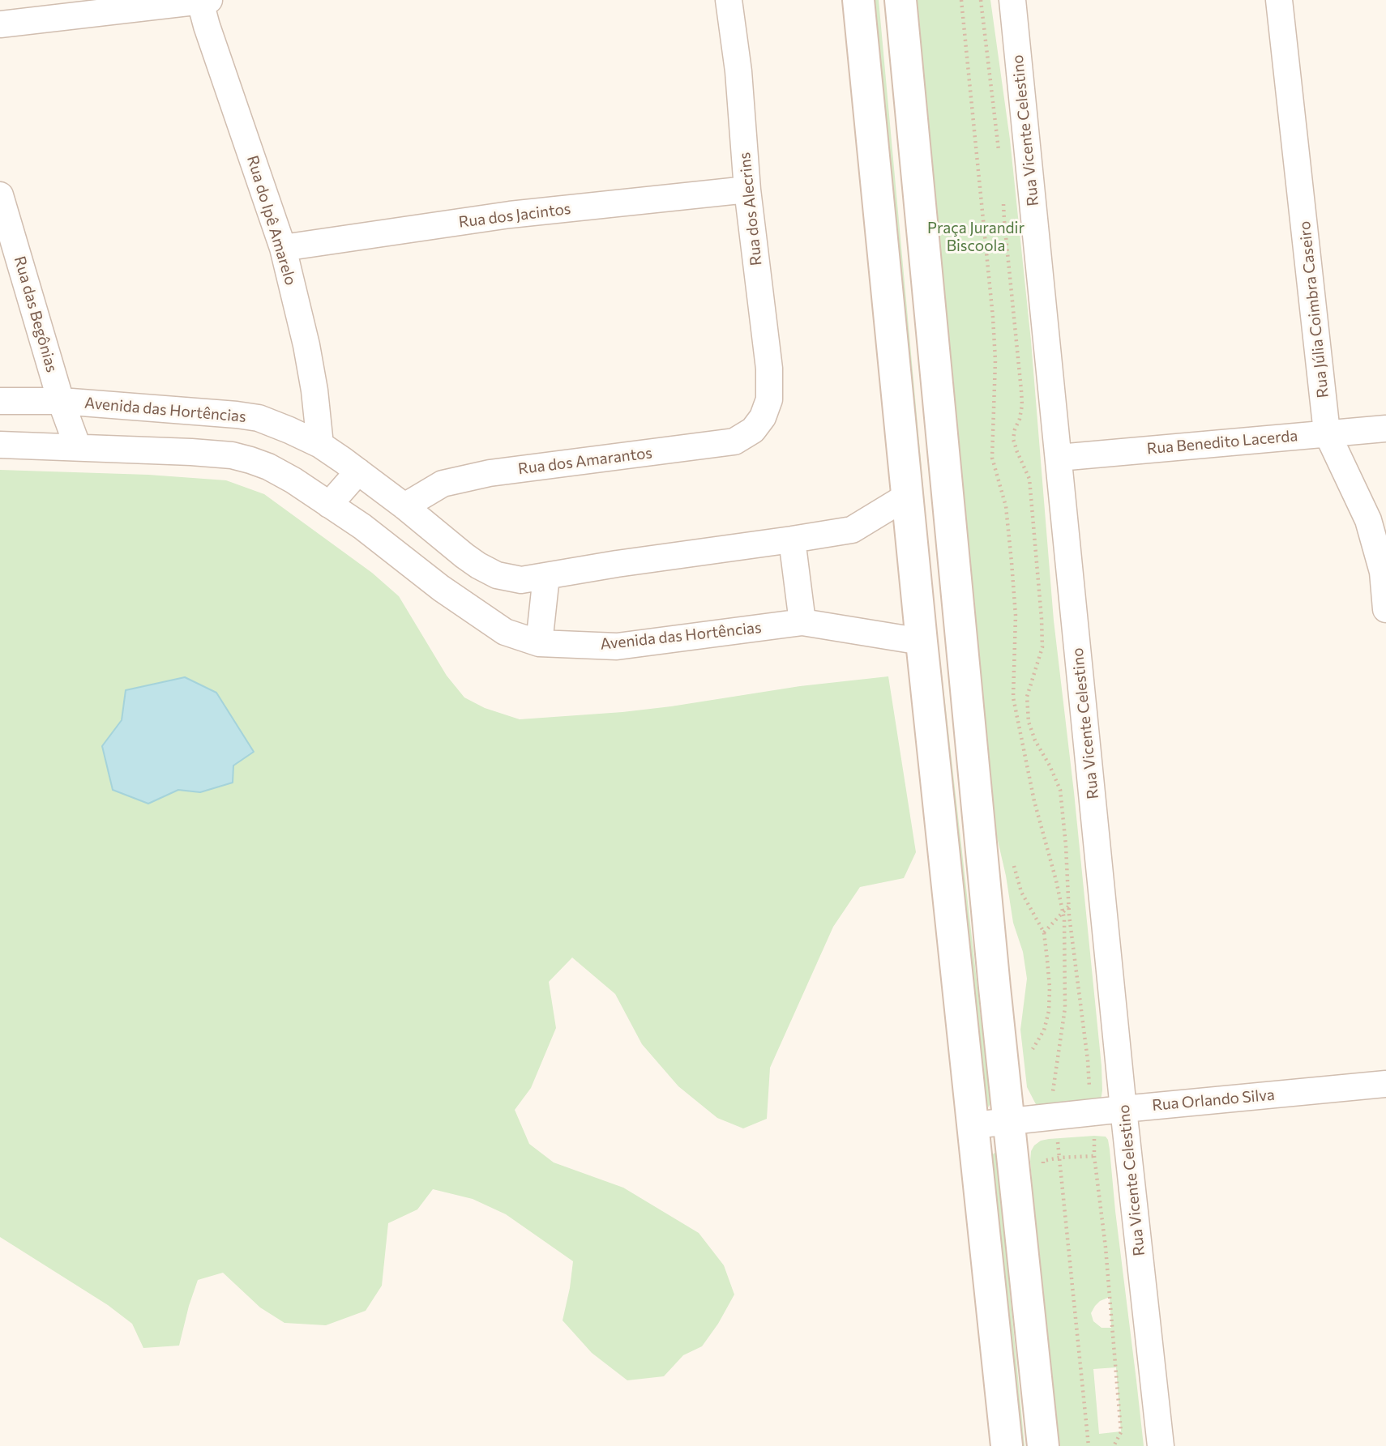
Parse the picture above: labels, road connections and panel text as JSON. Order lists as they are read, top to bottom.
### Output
{
  "streets": {
    "street": [
      "Rua Vicente Celestino",
      "Rua dos Alecrins",
      "Rua dos Jacintos",
      "Rua do Ipê Amarelo",
      "Rua Júlia Coimbra Caseiro",
      "Rua das Begônias",
      "Avenida das Hortências",
      "Rua Benedito Lacerda",
      "Rua dos Amarantos",
      "Rua Orlando Silva"
    ]
  },
  "crossings": [
    ["Rua Vicente Celestino", "Rua Benedito Lacerda"],
    ["Rua Vicente Celestino", "Rua Orlando Silva"],
    ["Rua dos Alecrins", "Rua dos Jacintos"],
    ["Rua dos Alecrins", "Rua dos Amarantos"],
    ["Rua dos Jacintos", "Rua do Ipê Amarelo"],
    ["Rua do Ipê Amarelo", "Avenida das Hortências"],
    ["Rua Júlia Coimbra Caseiro", "Rua Benedito Lacerda"],
    ["Rua das Begônias", "Avenida das Hortências"],
    ["Avenida das Hortências", "Rua dos Amarantos"]
  ],
  "parks": ["Praça Jurandir Biscoola"]
}
